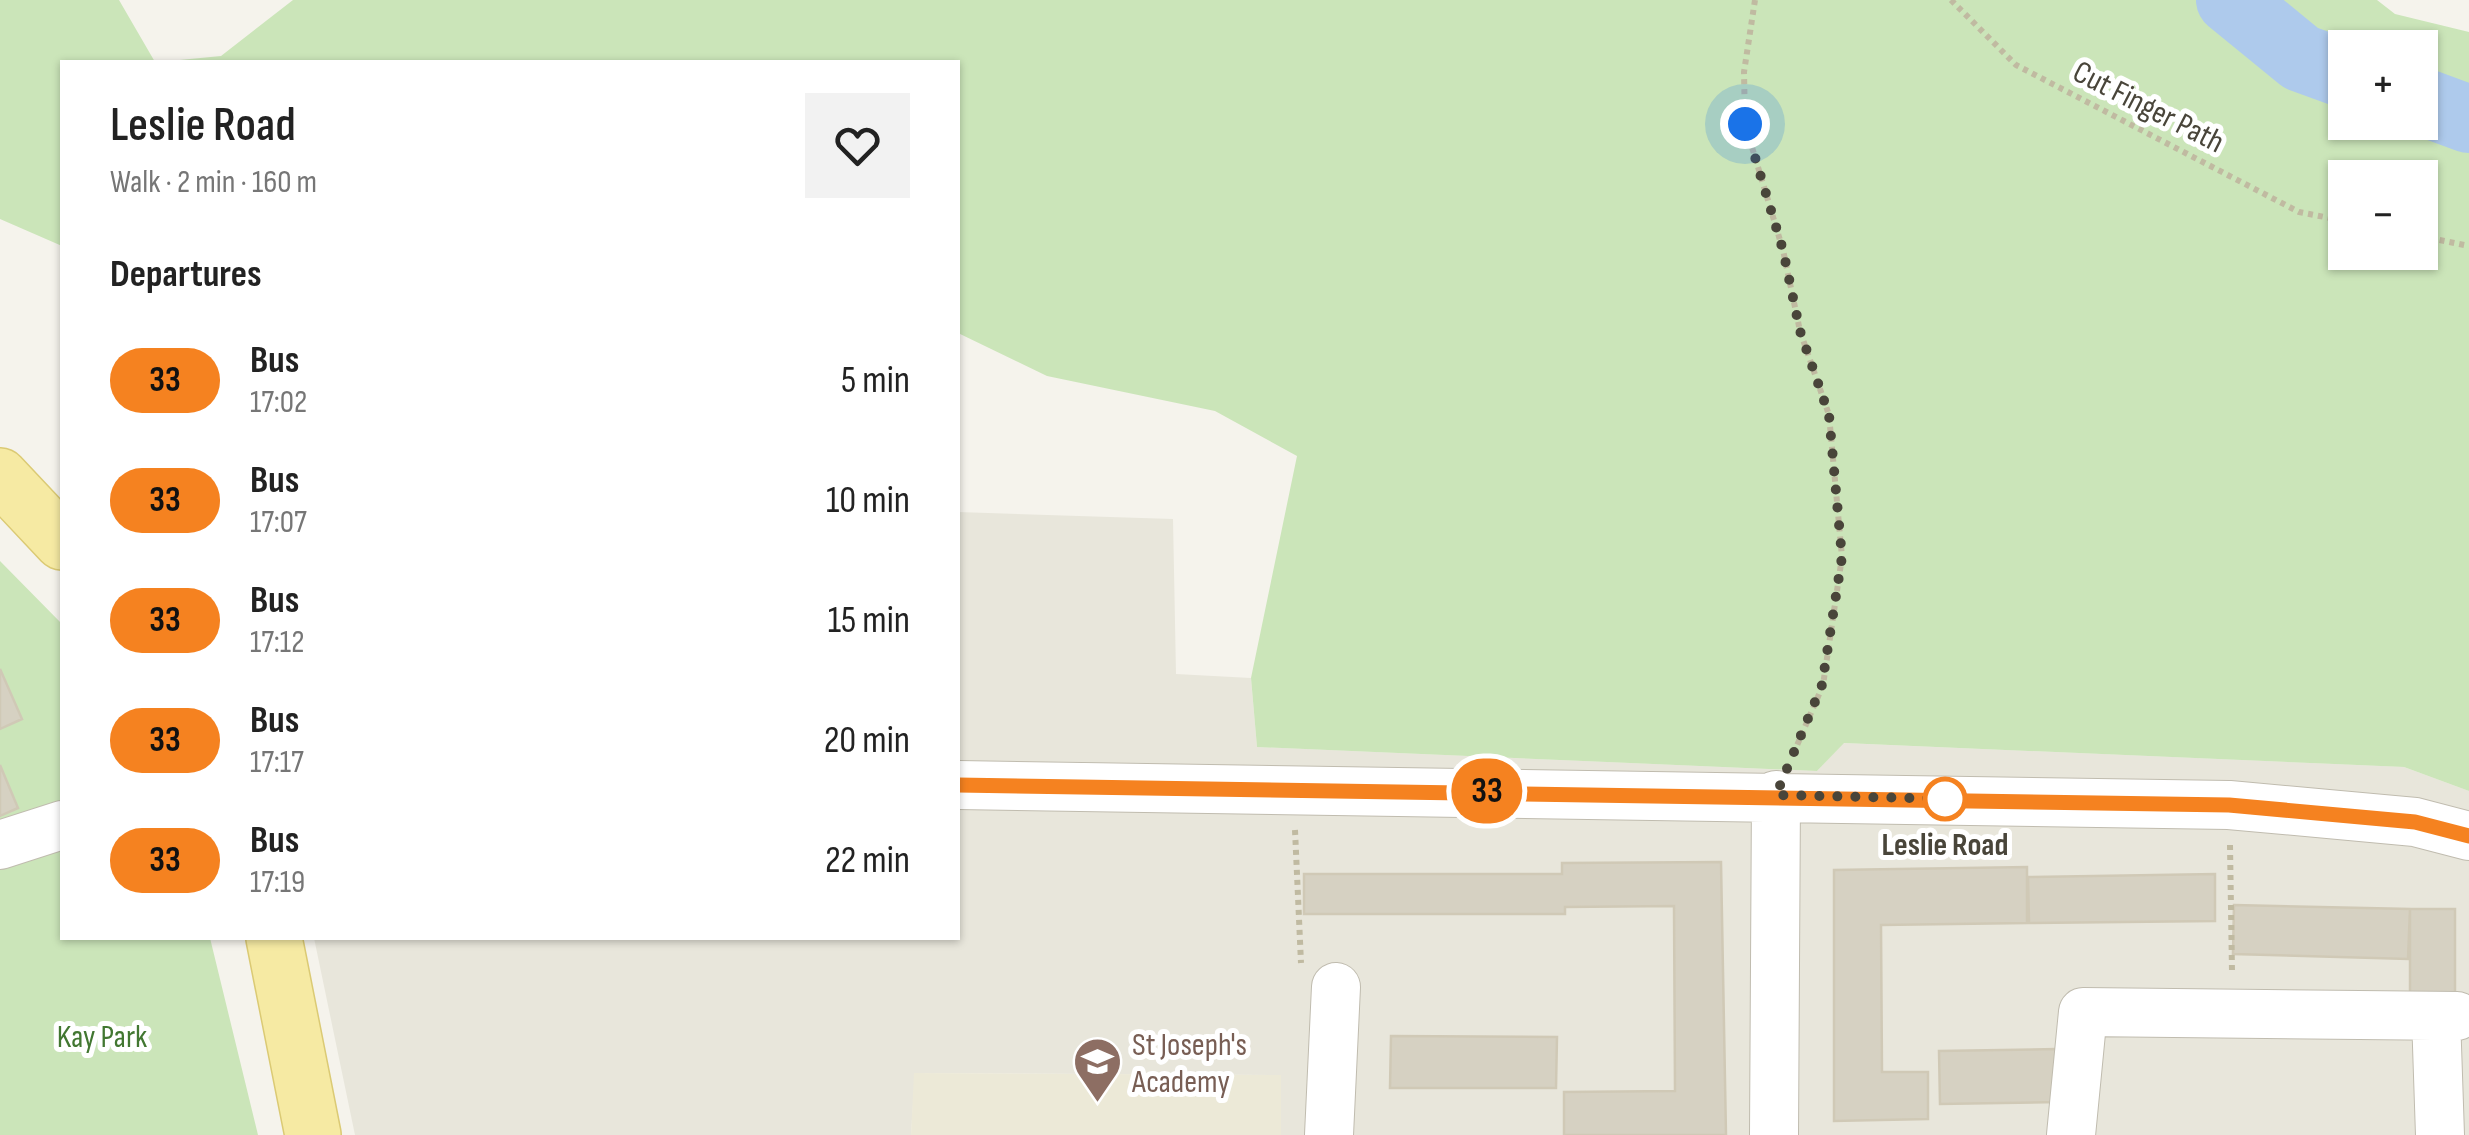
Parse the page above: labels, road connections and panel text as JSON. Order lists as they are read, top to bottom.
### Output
{
  "streets": {
    "path": ["Cut Finger Path"]
  },
  "parks": ["Kay Park"],
  "places": {
    "other": ["Leslie Road"],
    "school or university": ["St Joseph's Academy"]
  },
  "lines": ["bus line 33"],
  "page": {
    "on_map": "33",
    "map_buttons": ["+", "−"],
    "heading": [
      ["Leslie Road", "Walk · 2 min · 160 m"],
      "Departures"
    ],
    "list": [
      {
        "mark": "33",
        "name": "Bus",
        "note": "17:02",
        "value": "5 min"
      },
      {
        "mark": "33",
        "name": "Bus",
        "note": "17:07",
        "value": "10 min"
      },
      {
        "mark": "33",
        "name": "Bus",
        "note": "17:12",
        "value": "15 min"
      },
      {
        "mark": "33",
        "name": "Bus",
        "note": "17:17",
        "value": "20 min"
      },
      {
        "mark": "33",
        "name": "Bus",
        "note": "17:19",
        "value": "22 min"
      }
    ]
  }
}
